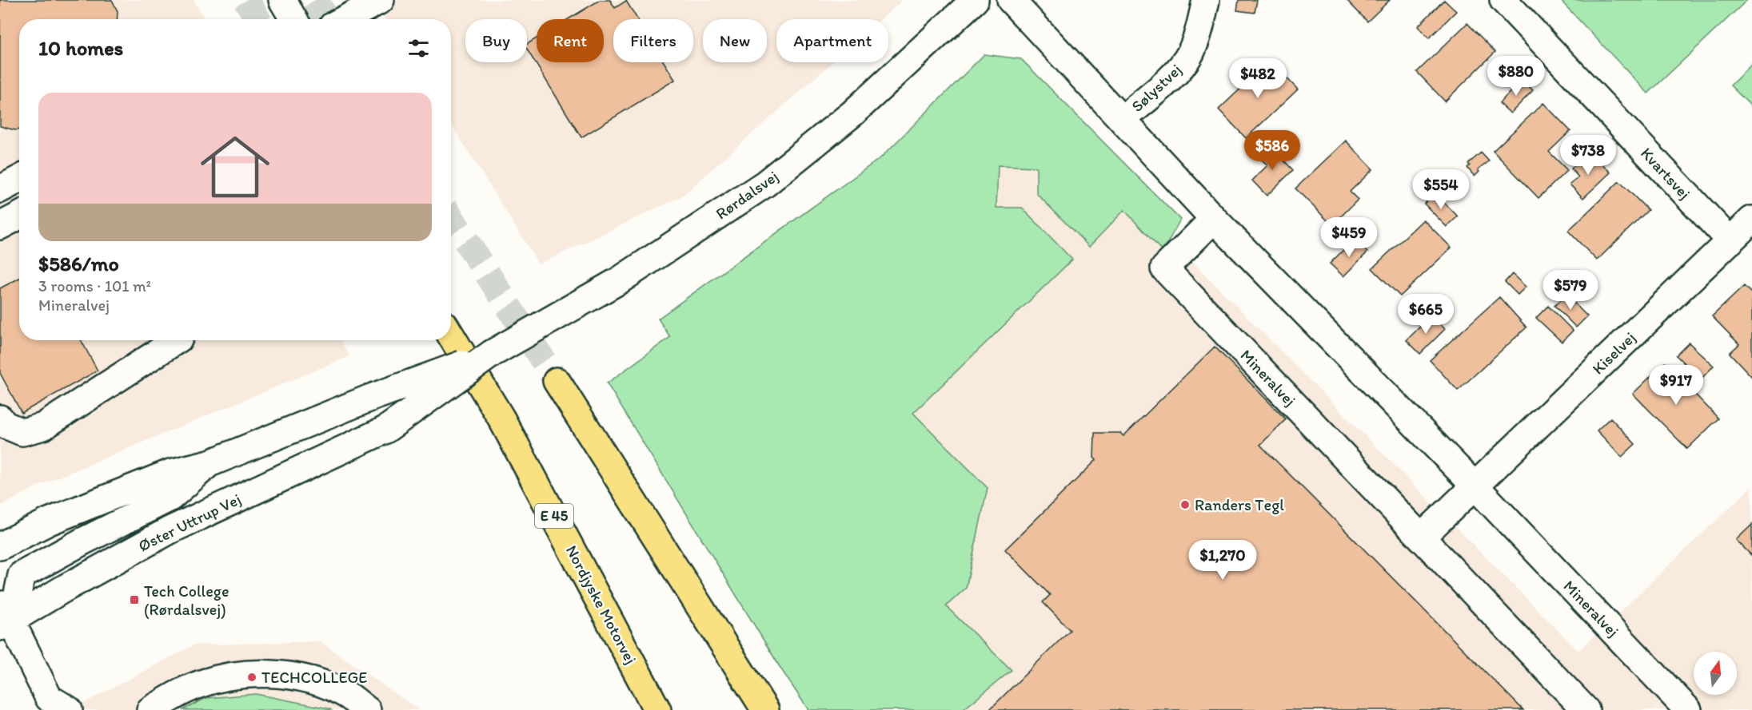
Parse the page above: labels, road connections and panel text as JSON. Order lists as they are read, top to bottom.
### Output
{
  "streets": {
    "highway": ["E 45", "Nordjyske Motorvej"],
    "street": [
      "Sølystvej",
      "Kvartsvej",
      "Rørdalsvej",
      "Kiselvej",
      "Mineralvej",
      "Øster Uttrup Vej"
    ]
  },
  "crossings": [
    ["Sølystvej", "Mineralvej"],
    ["Kvartsvej", "Kiselvej"],
    ["Rørdalsvej", "Øster Uttrup Vej"],
    ["Kiselvej", "Mineralvej"]
  ],
  "places": {
    "other": ["Randers Tegl", "TECHCOLLEGE"],
    "transit": ["Tech College (Rørdalsvej)"]
  },
  "north": "top",
  "page": {
    "chip": [
      "Buy",
      "Rent",
      "Filters",
      "New",
      "Apartment"
    ],
    "heading": "10 homes",
    "price": [
      "$880",
      "$482",
      "$586",
      "$738",
      "$554",
      "$459",
      "$579",
      "$665",
      "$917",
      "$1,270"
    ],
    "list": [
      {
        "name": "$586/mo",
        "note": "3 rooms · 101 m² · Mineralvej"
      }
    ]
  }
}
